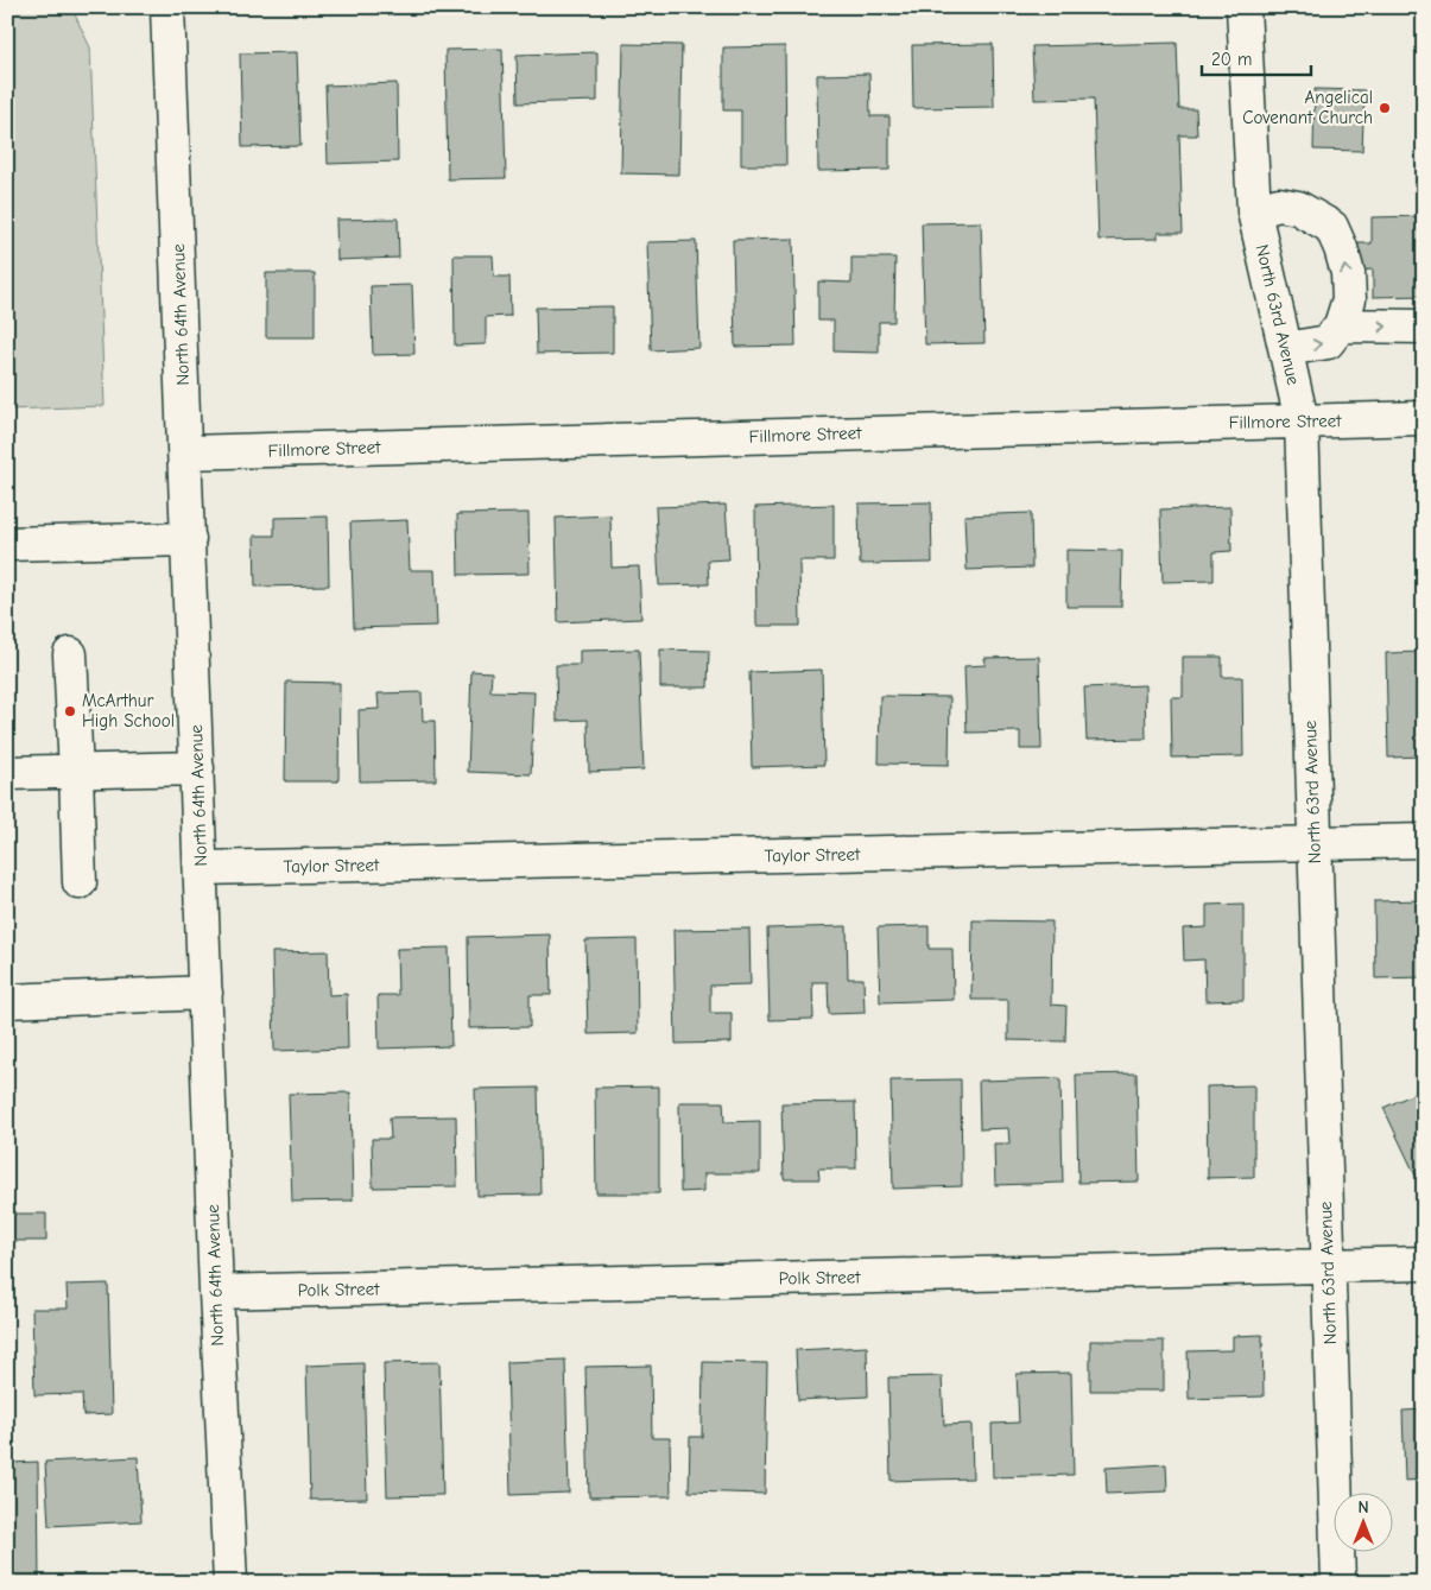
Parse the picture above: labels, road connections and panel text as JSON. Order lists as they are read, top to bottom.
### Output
{
  "streets": {
    "street": [
      "North 64th Avenue",
      "North 63rd Avenue",
      "Fillmore Street",
      "Taylor Street",
      "Polk Street"
    ]
  },
  "crossings": [
    ["North 64th Avenue", "Fillmore Street"],
    ["North 64th Avenue", "Taylor Street"],
    ["North 64th Avenue", "Polk Street"],
    ["North 63rd Avenue", "Fillmore Street"],
    ["North 63rd Avenue", "Taylor Street"],
    ["North 63rd Avenue", "Polk Street"]
  ],
  "places": ["Angelical Covenant Church", "McArthur High School"],
  "scale_bar": "20 m",
  "north": "top"
}
